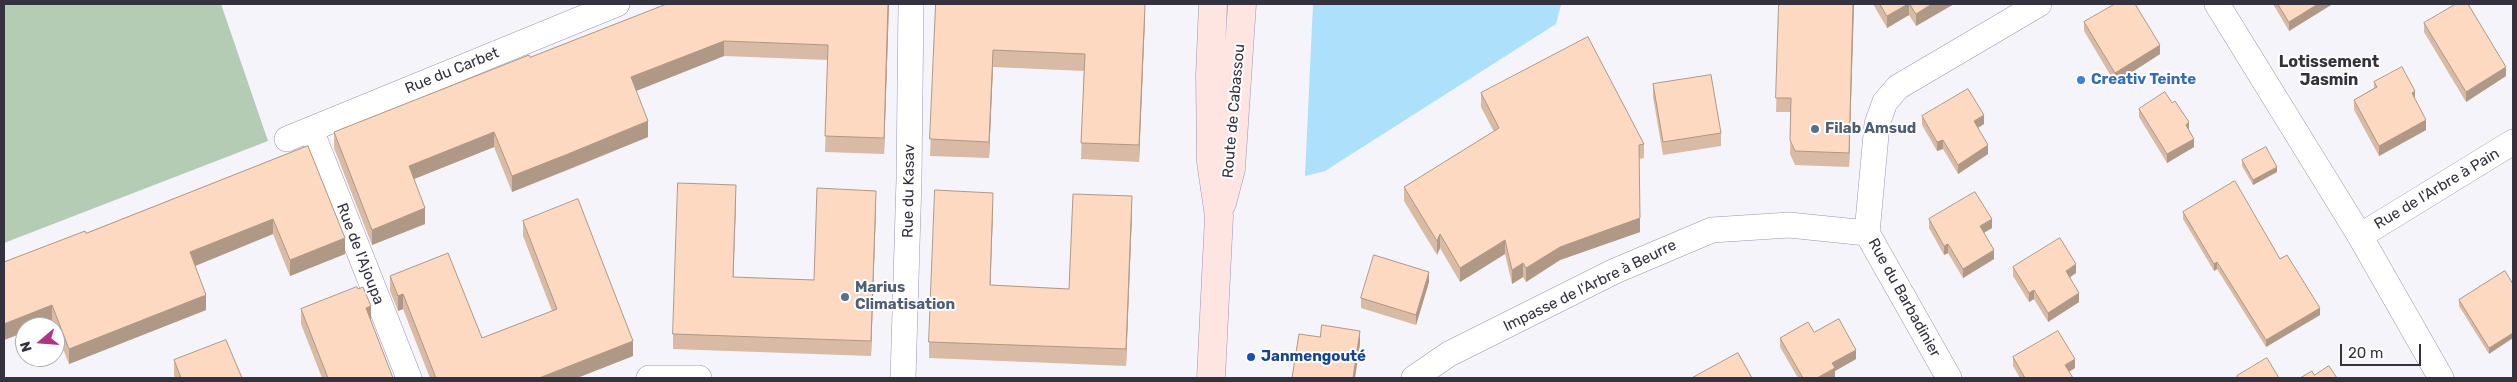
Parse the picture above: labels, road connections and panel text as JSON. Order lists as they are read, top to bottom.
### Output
{
  "streets": {
    "main road": ["Route de Cabassou"],
    "street": [
      "Rue du Carbet",
      "Rue de l'Arbre à Pain",
      "Rue du Kasav",
      "Rue de l'Ajoupa",
      "Impasse de l'Arbre à Beurre",
      "Rue du Barbadinier"
    ]
  },
  "crossings": [
    ["Rue du Carbet", "Rue de l'Ajoupa"],
    ["Impasse de l'Arbre à Beurre", "Rue du Barbadinier"]
  ],
  "districts": ["Lotissement Jasmin"],
  "places": [
    "Creativ Teinte",
    "Filab Amsud",
    "Marius Climatisation",
    "Janmengouté"
  ],
  "scale_bar": "20 m",
  "north": "left"
}
